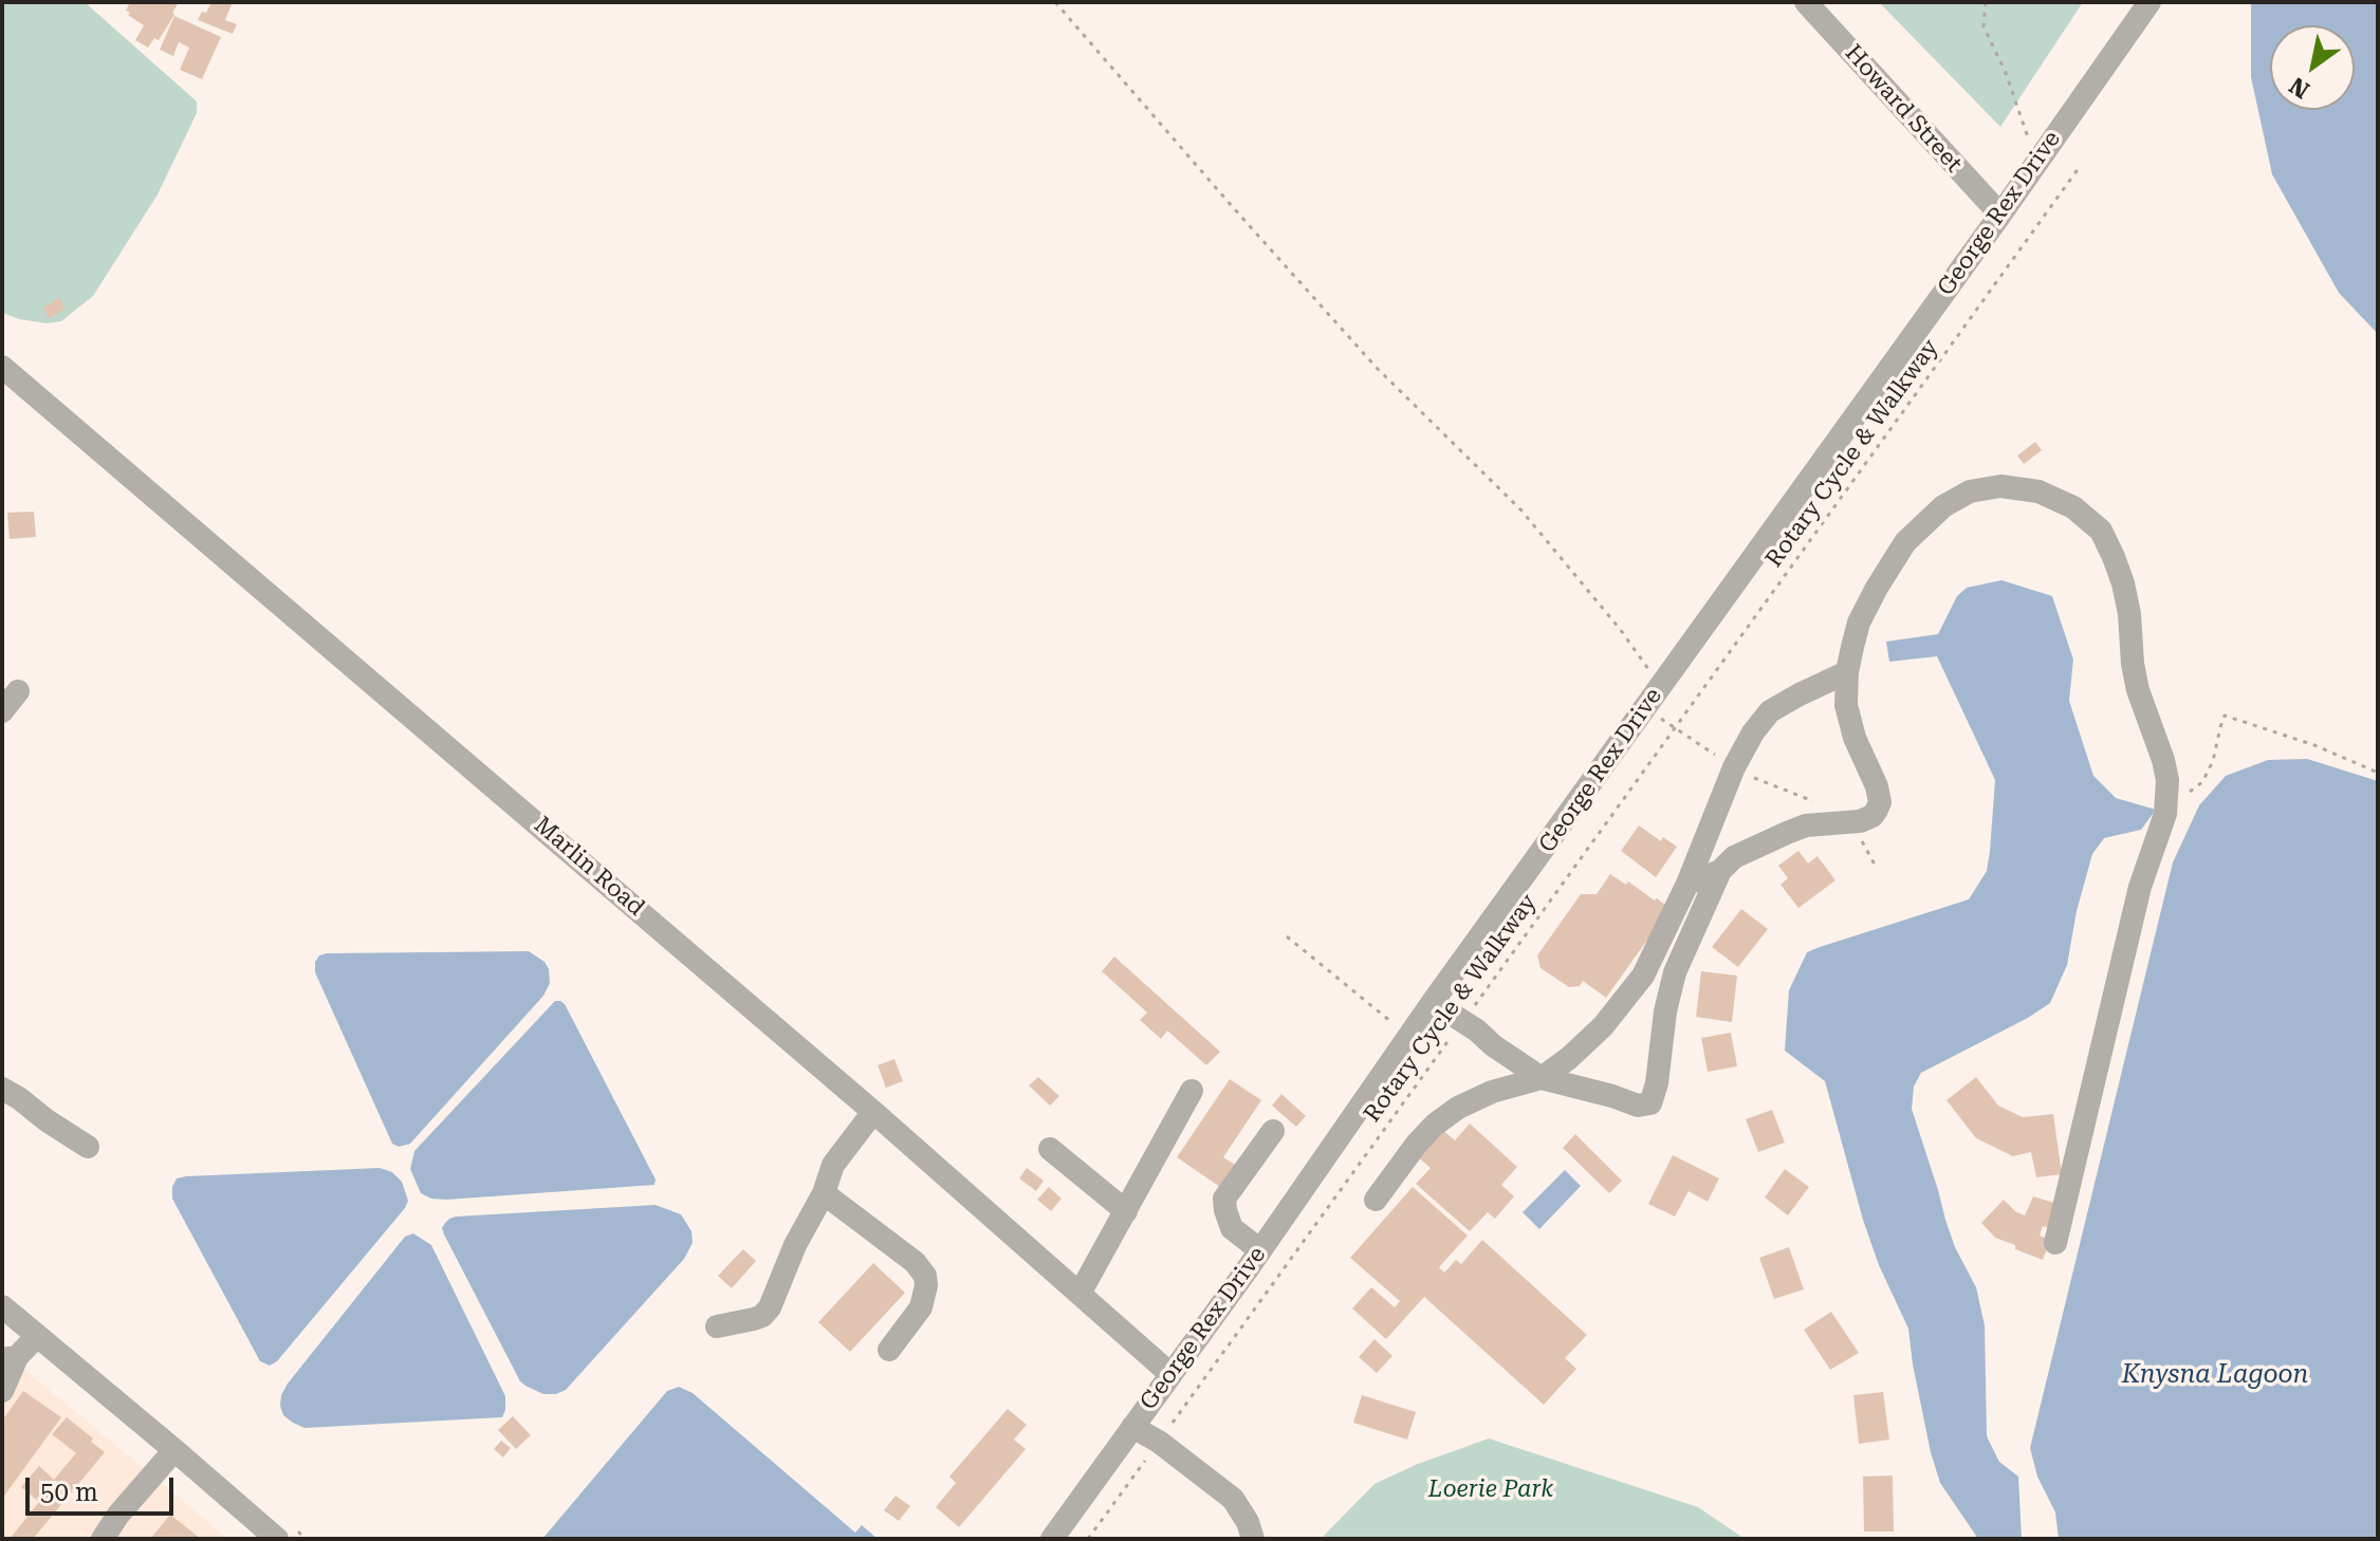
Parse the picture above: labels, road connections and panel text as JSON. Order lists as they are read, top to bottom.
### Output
{
  "streets": {
    "street": ["Howard Street", "George Rex Drive", "Marlin Road"],
    "path": ["Rotary Cycle & Walkway"]
  },
  "crossings": [
    ["Howard Street", "George Rex Drive"],
    ["George Rex Drive", "Marlin Road"]
  ],
  "water": ["Knysna Lagoon"],
  "parks": ["Loerie Park"],
  "scale_bar": "50 m",
  "north": "bottom left"
}
